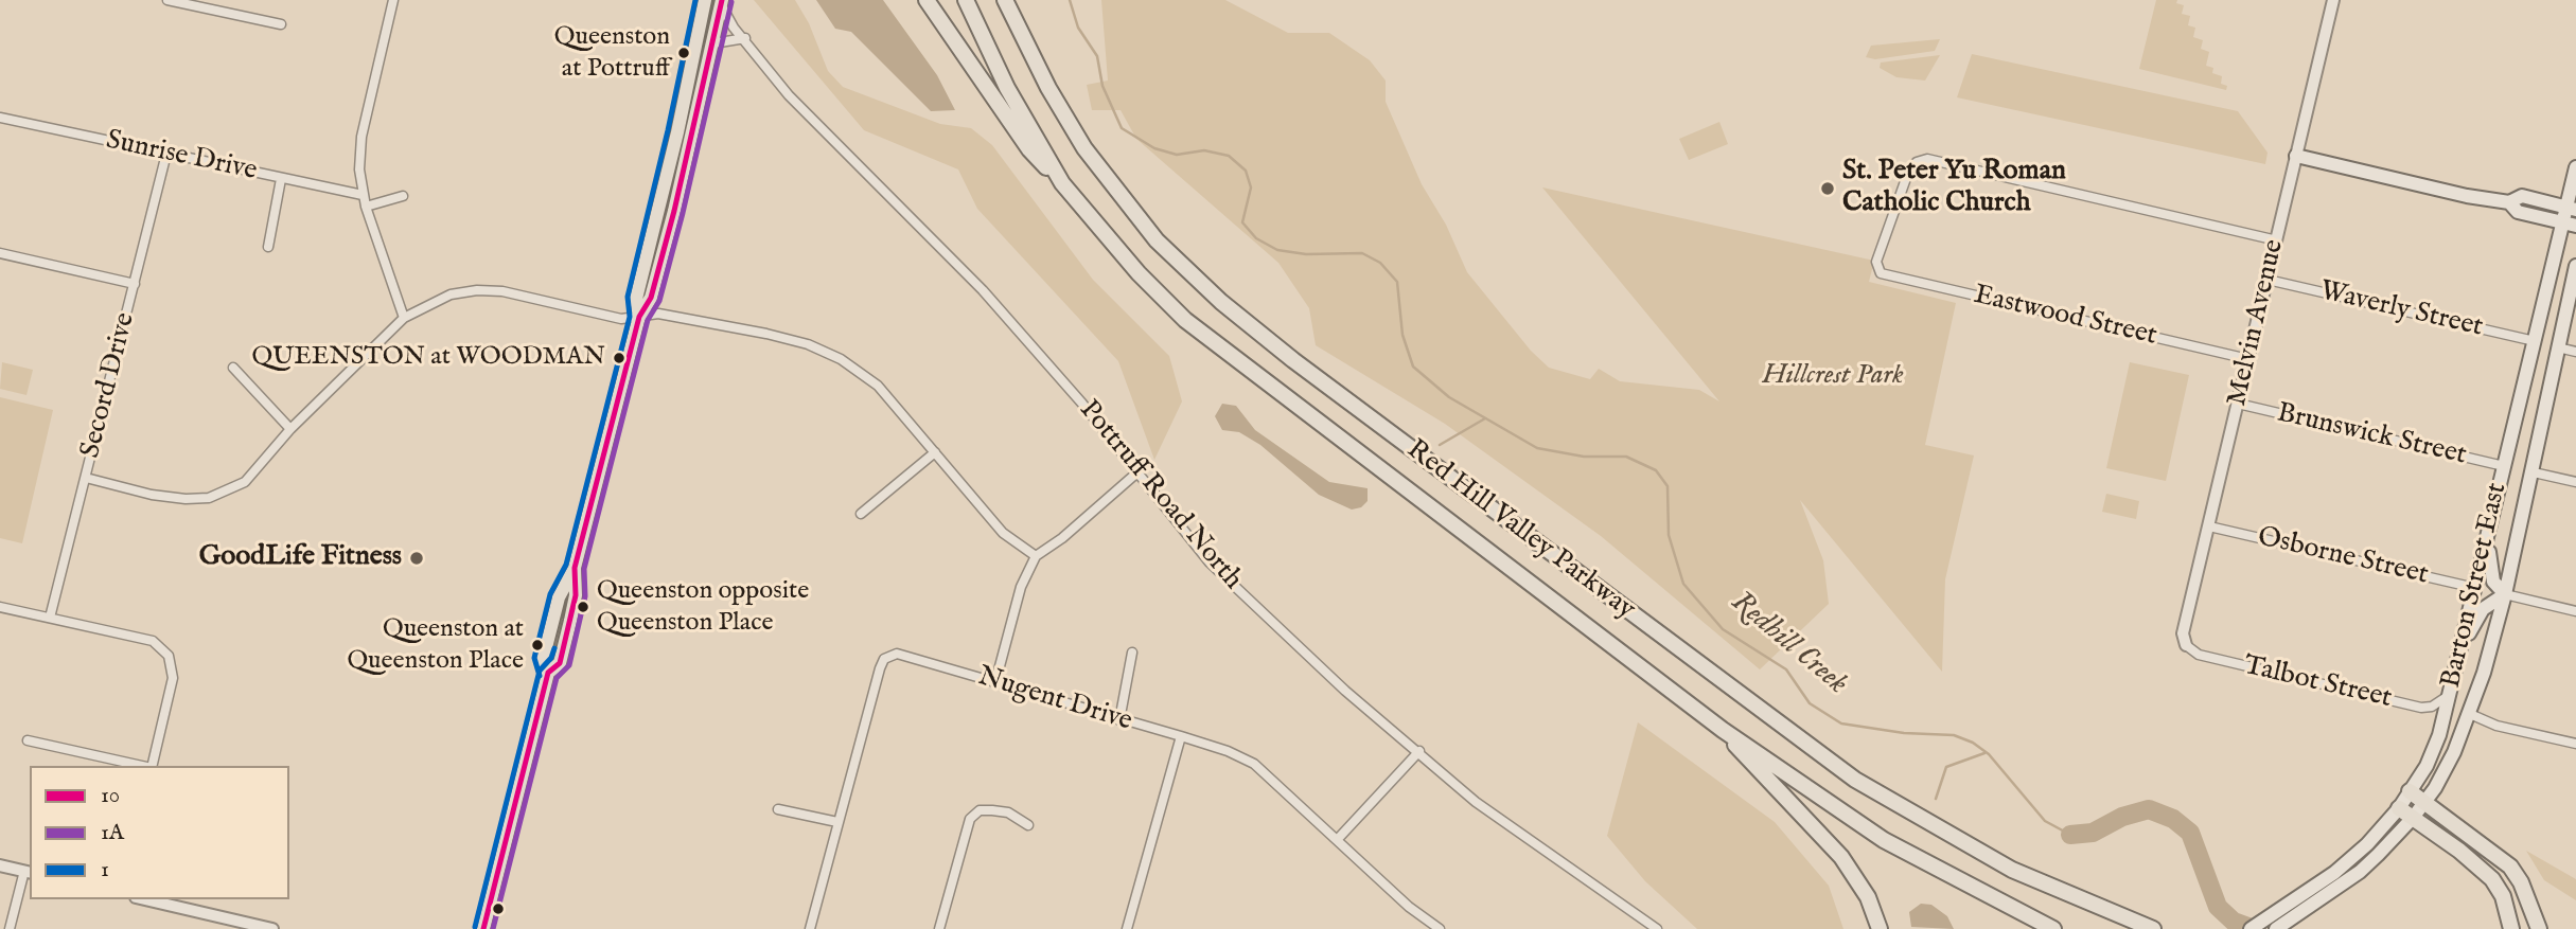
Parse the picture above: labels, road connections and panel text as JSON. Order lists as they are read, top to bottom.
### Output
{
  "streets": {
    "highway": ["Red Hill Valley Parkway"],
    "main road": ["Barton Street East"],
    "street": [
      "Sunrise Drive",
      "Waverly Street",
      "Eastwood Street",
      "Melvin Avenue",
      "Secord Drive",
      "Brunswick Street",
      "Pottruff Road North",
      "Osborne Street",
      "Talbot Street",
      "Nugent Drive"
    ]
  },
  "crossings": [
    ["Sunrise Drive", "Secord Drive"],
    ["Waverly Street", "Melvin Avenue"],
    ["Waverly Street", "Barton Street East"],
    ["Eastwood Street", "Melvin Avenue"],
    ["Melvin Avenue", "Brunswick Street"],
    ["Melvin Avenue", "Osborne Street"],
    ["Melvin Avenue", "Talbot Street"],
    ["Brunswick Street", "Barton Street East"],
    ["Osborne Street", "Barton Street East"],
    ["Barton Street East", "Talbot Street"]
  ],
  "water": ["Redhill Creek"],
  "parks": ["Hillcrest Park"],
  "places": [
    "Queenston at Pottruff",
    "St. Peter Yu Roman Catholic Church",
    "QUEENSTON at WOODMAN",
    "GoodLife Fitness",
    "Queenston opposite Queenston Place",
    "Queenston at Queenston Place"
  ],
  "lines": ["transit line 10", "transit line 1", "transit line 1A"],
  "legend": ["10", "1A", "1"]
}
